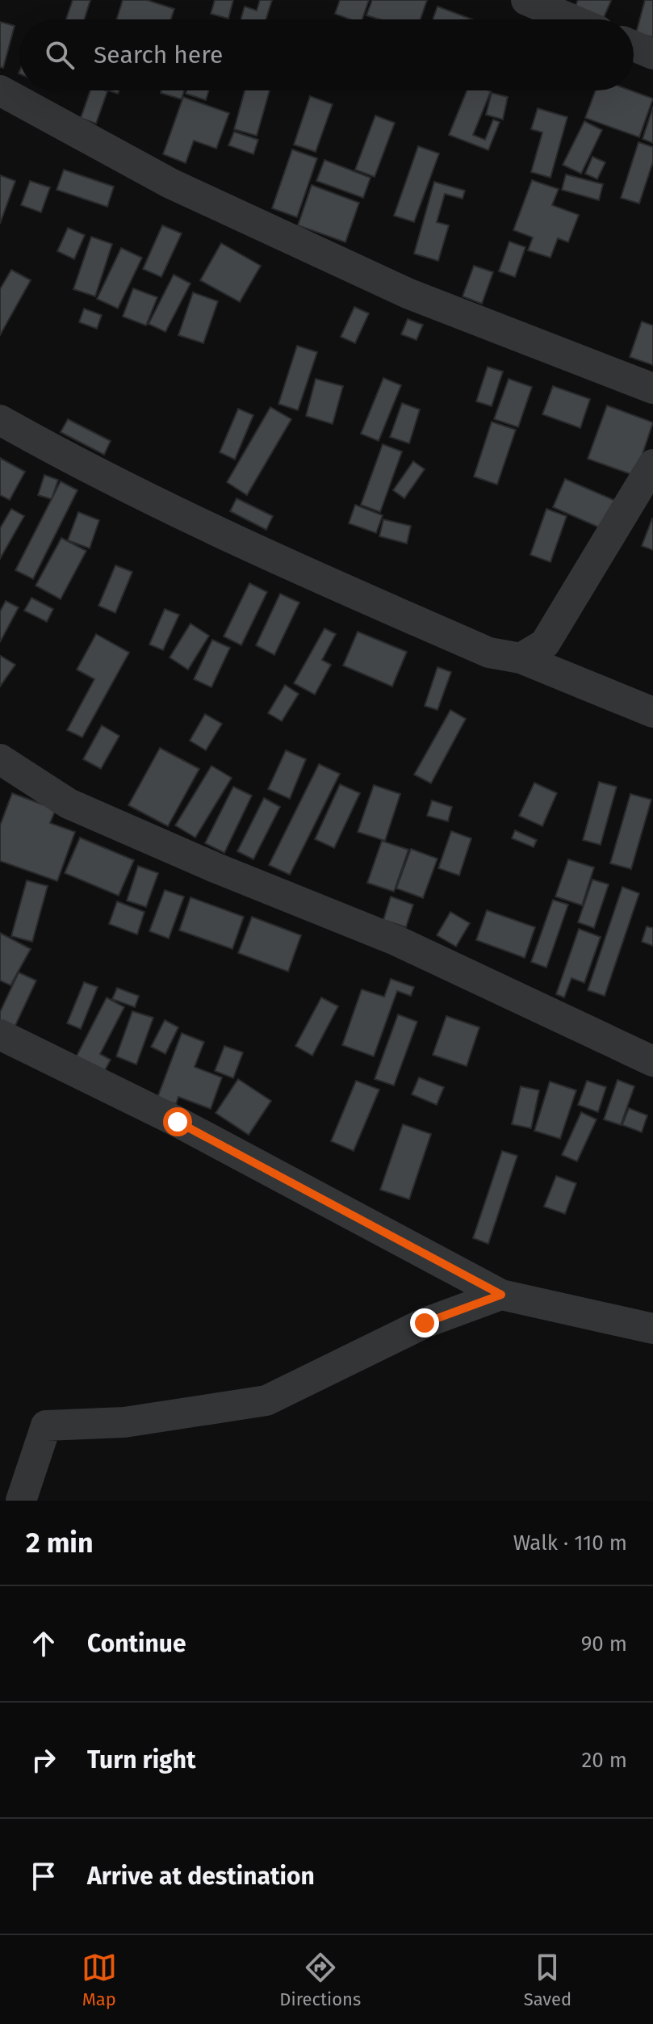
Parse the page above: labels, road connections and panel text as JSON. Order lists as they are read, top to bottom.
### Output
{
  "page": {
    "search": "Search here",
    "heading": ["2 min", "Walk · 110 m"],
    "list": [
      ["Continue", "90 m"],
      ["Turn right", "20 m"],
      "Arrive at destination"
    ],
    "nav": ["Map", "Directions", "Saved"]
  }
}
